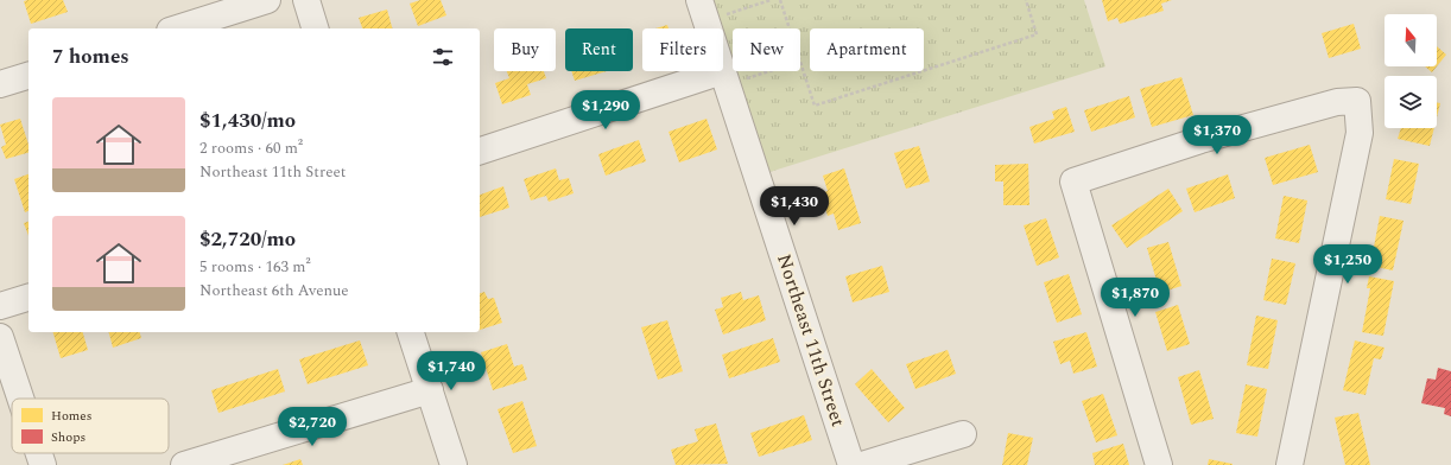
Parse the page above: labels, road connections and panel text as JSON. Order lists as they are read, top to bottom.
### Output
{
  "streets": {
    "street": ["Northeast 11th Street"]
  },
  "legend": ["Homes", "Shops"],
  "north": "top",
  "page": {
    "chip": [
      "Buy",
      "Rent",
      "Filters",
      "New",
      "Apartment"
    ],
    "heading": "7 homes",
    "list": [
      {
        "name": "$1,430/mo",
        "note": "2 rooms · 60 m² · Northeast 11th Street"
      },
      {
        "name": "$2,720/mo",
        "note": "5 rooms · 163 m² · Northeast 6th Avenue"
      }
    ],
    "price": [
      "$1,290",
      "$1,370",
      "$1,430",
      "$1,250",
      "$1,870",
      "$1,740",
      "$2,720"
    ]
  }
}
